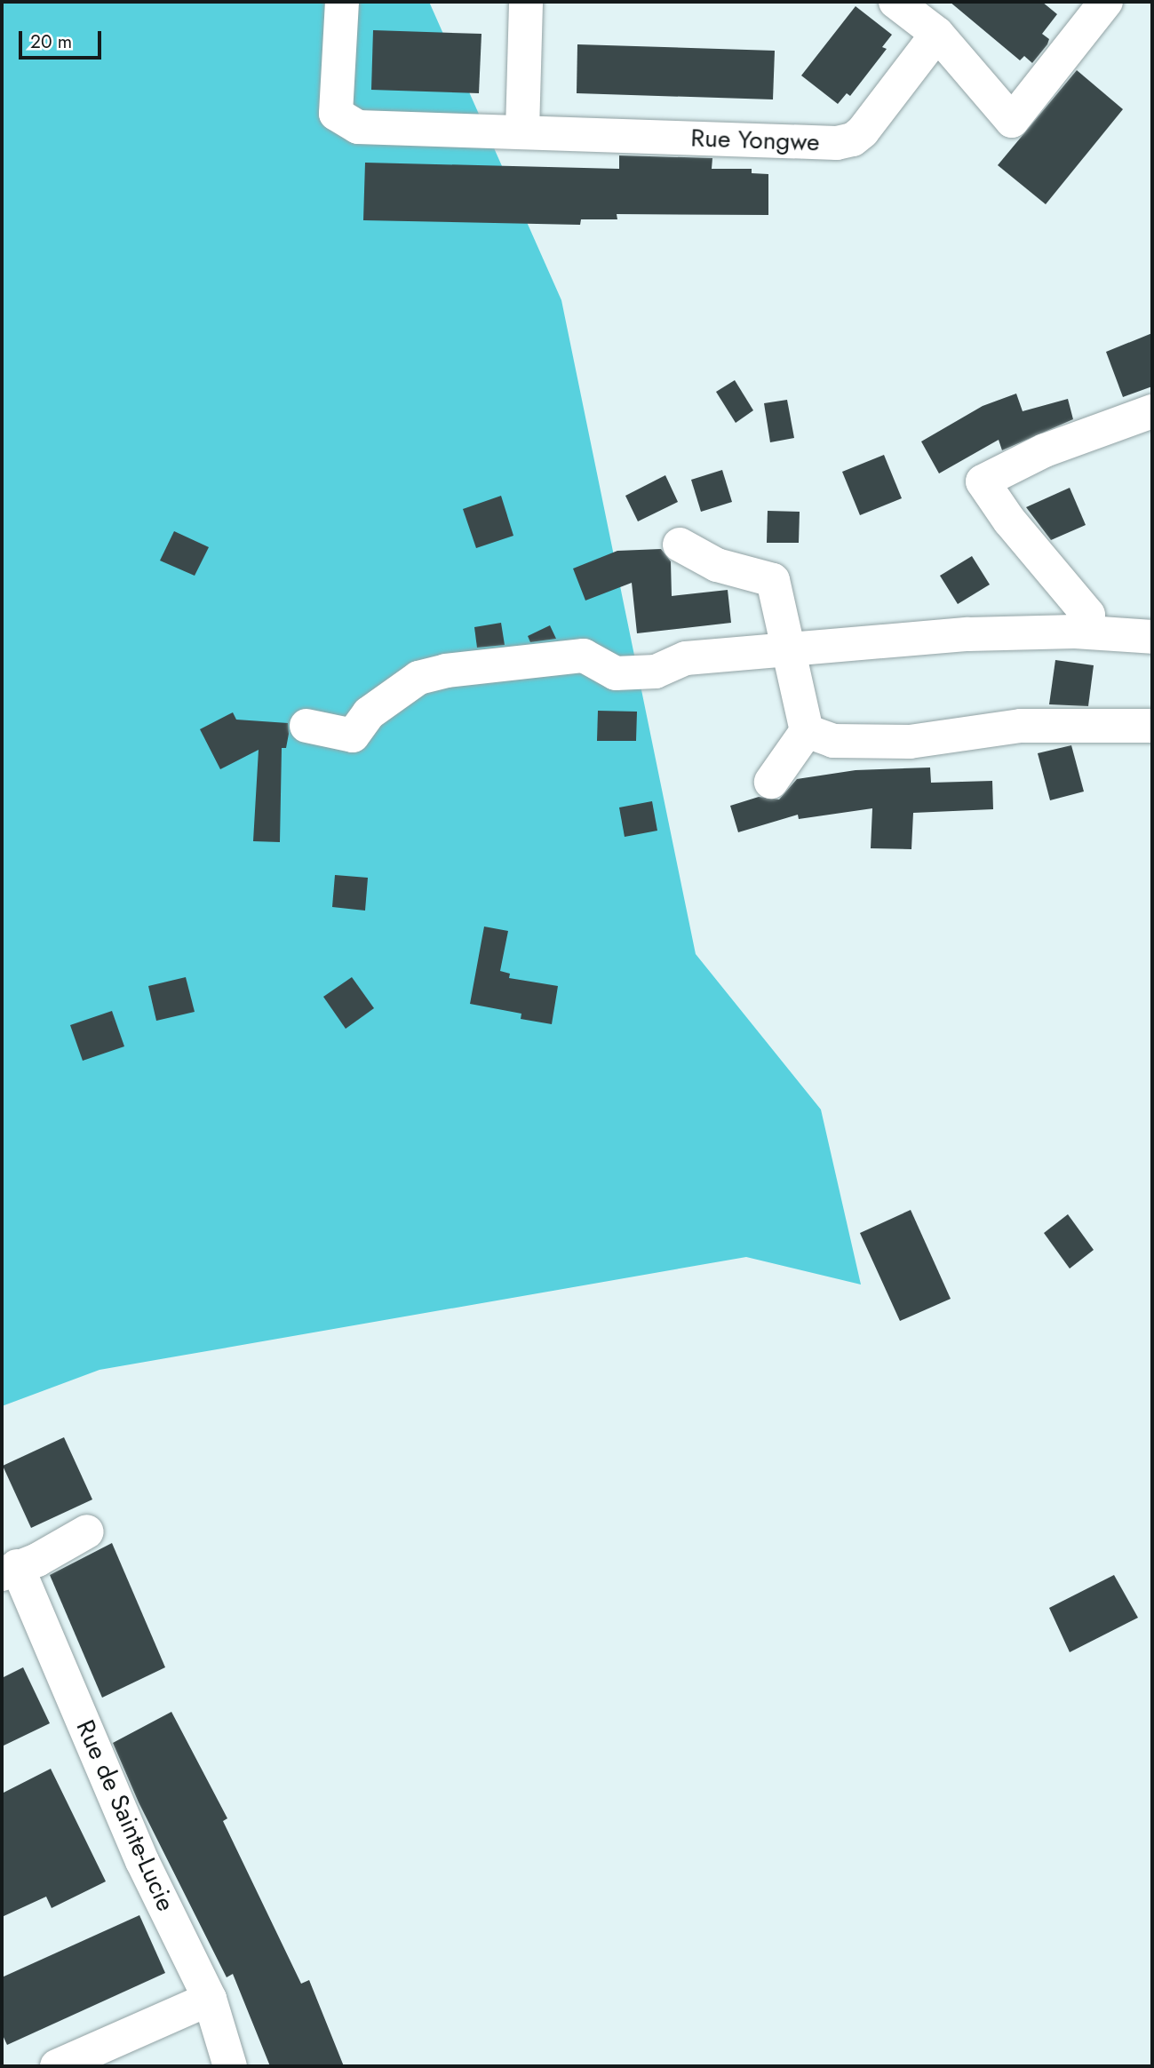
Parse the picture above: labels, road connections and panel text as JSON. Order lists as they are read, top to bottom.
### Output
{
  "streets": {
    "street": ["Rue Yongwe", "Rue de Sainte-Lucie"]
  },
  "scale_bar": "20 m"
}
